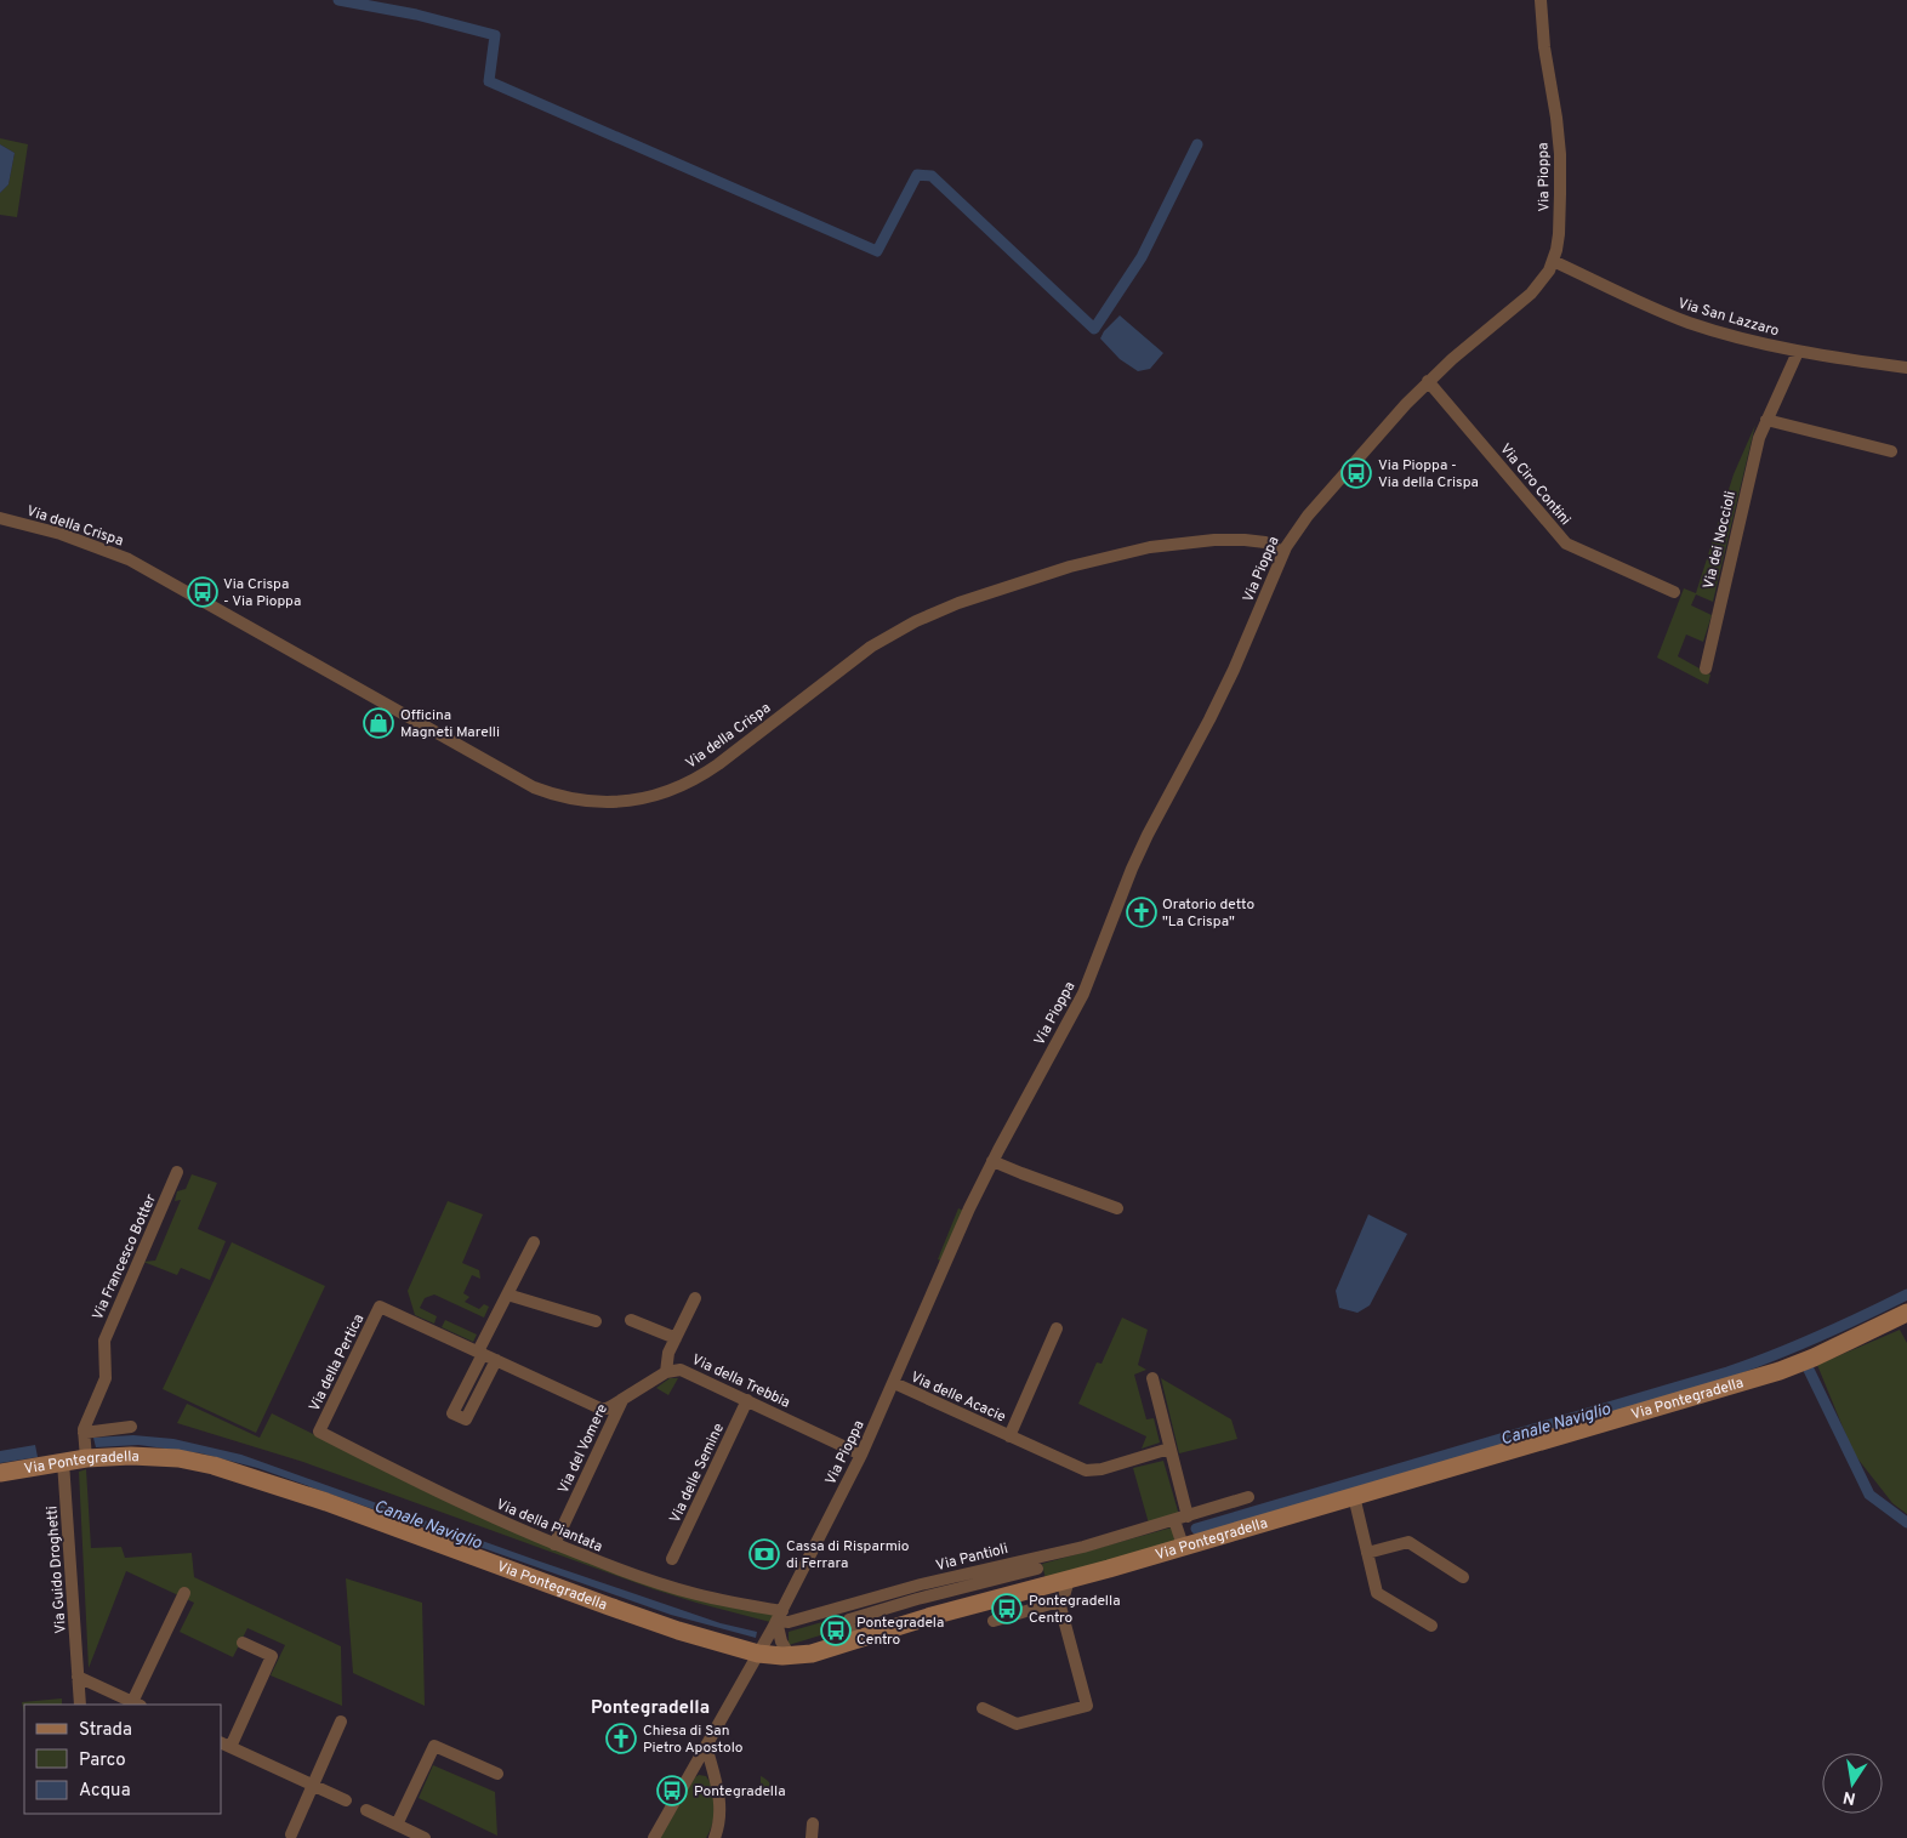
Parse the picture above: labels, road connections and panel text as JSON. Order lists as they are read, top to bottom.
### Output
{
  "streets": {
    "street": [
      "Via Pioppa",
      "Via San Lazzaro",
      "Via Ciro Contini",
      "Via della Crispa",
      "Via dei Noccioli",
      "Via Francesco Botter",
      "Via della Pertica",
      "Via della Trebbia",
      "Via delle Acacie",
      "Via Pontegradella",
      "Via del Vomere",
      "Via delle Semine",
      "Via della Piantata",
      "Via Pantioli",
      "Via Guido Droghetti"
    ]
  },
  "crossings": [
    ["Via Pioppa", "Via San Lazzaro"],
    ["Via Pioppa", "Via Ciro Contini"],
    ["Via Pioppa", "Via della Crispa"],
    ["Via Pioppa", "Via della Trebbia"],
    ["Via Pioppa", "Via delle Acacie"],
    ["Via Pioppa", "Via Pontegradella"],
    ["Via Pioppa", "Via della Piantata"],
    ["Via Pioppa", "Via Pantioli"],
    ["Via San Lazzaro", "Via dei Noccioli"],
    ["Via Francesco Botter", "Via Pontegradella"],
    ["Via della Pertica", "Via della Piantata"],
    ["Via della Trebbia", "Via delle Semine"],
    ["Via Pontegradella", "Via Pantioli"],
    ["Via Pontegradella", "Via Guido Droghetti"],
    ["Via del Vomere", "Via della Piantata"],
    ["Via della Piantata", "Via Pantioli"]
  ],
  "districts": ["Pontegradella"],
  "water": ["Canale Naviglio"],
  "places": {
    "bus stop": [
      "Via Pioppa - Via della Crispa",
      "Via Crispa - Via Pioppa",
      "Pontegradella Centro",
      "Pontegradela Centro",
      "Pontegradella"
    ],
    "shop": ["Officina Magneti Marelli"],
    "church": ["Oratorio detto \"La Crispa\"", "Chiesa di San Pietro Apostolo"],
    "bank": ["Cassa di Risparmio di Ferrara"]
  },
  "legend": ["Strada", "Parco", "Acqua"],
  "north": "bottom"
}
